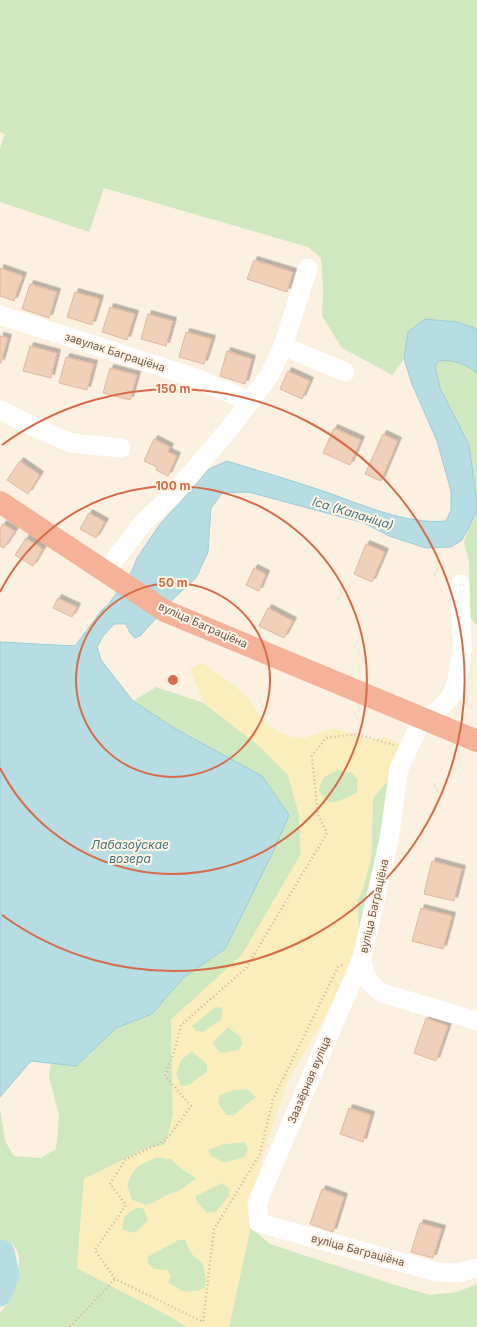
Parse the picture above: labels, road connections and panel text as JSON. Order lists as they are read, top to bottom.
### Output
{
  "streets": {
    "highway": ["вуліца Баграціёна"],
    "street": ["завулак Баграціёна", "Заазёрная вуліца"]
  },
  "crossings": [
    ["вуліца Баграціёна", "Заазёрная вуліца"]
  ],
  "water": ["Іса (Капаніца)", "Лабазоўскае возера"],
  "rings": ["150 m", "100 m", "50 m"]
}
